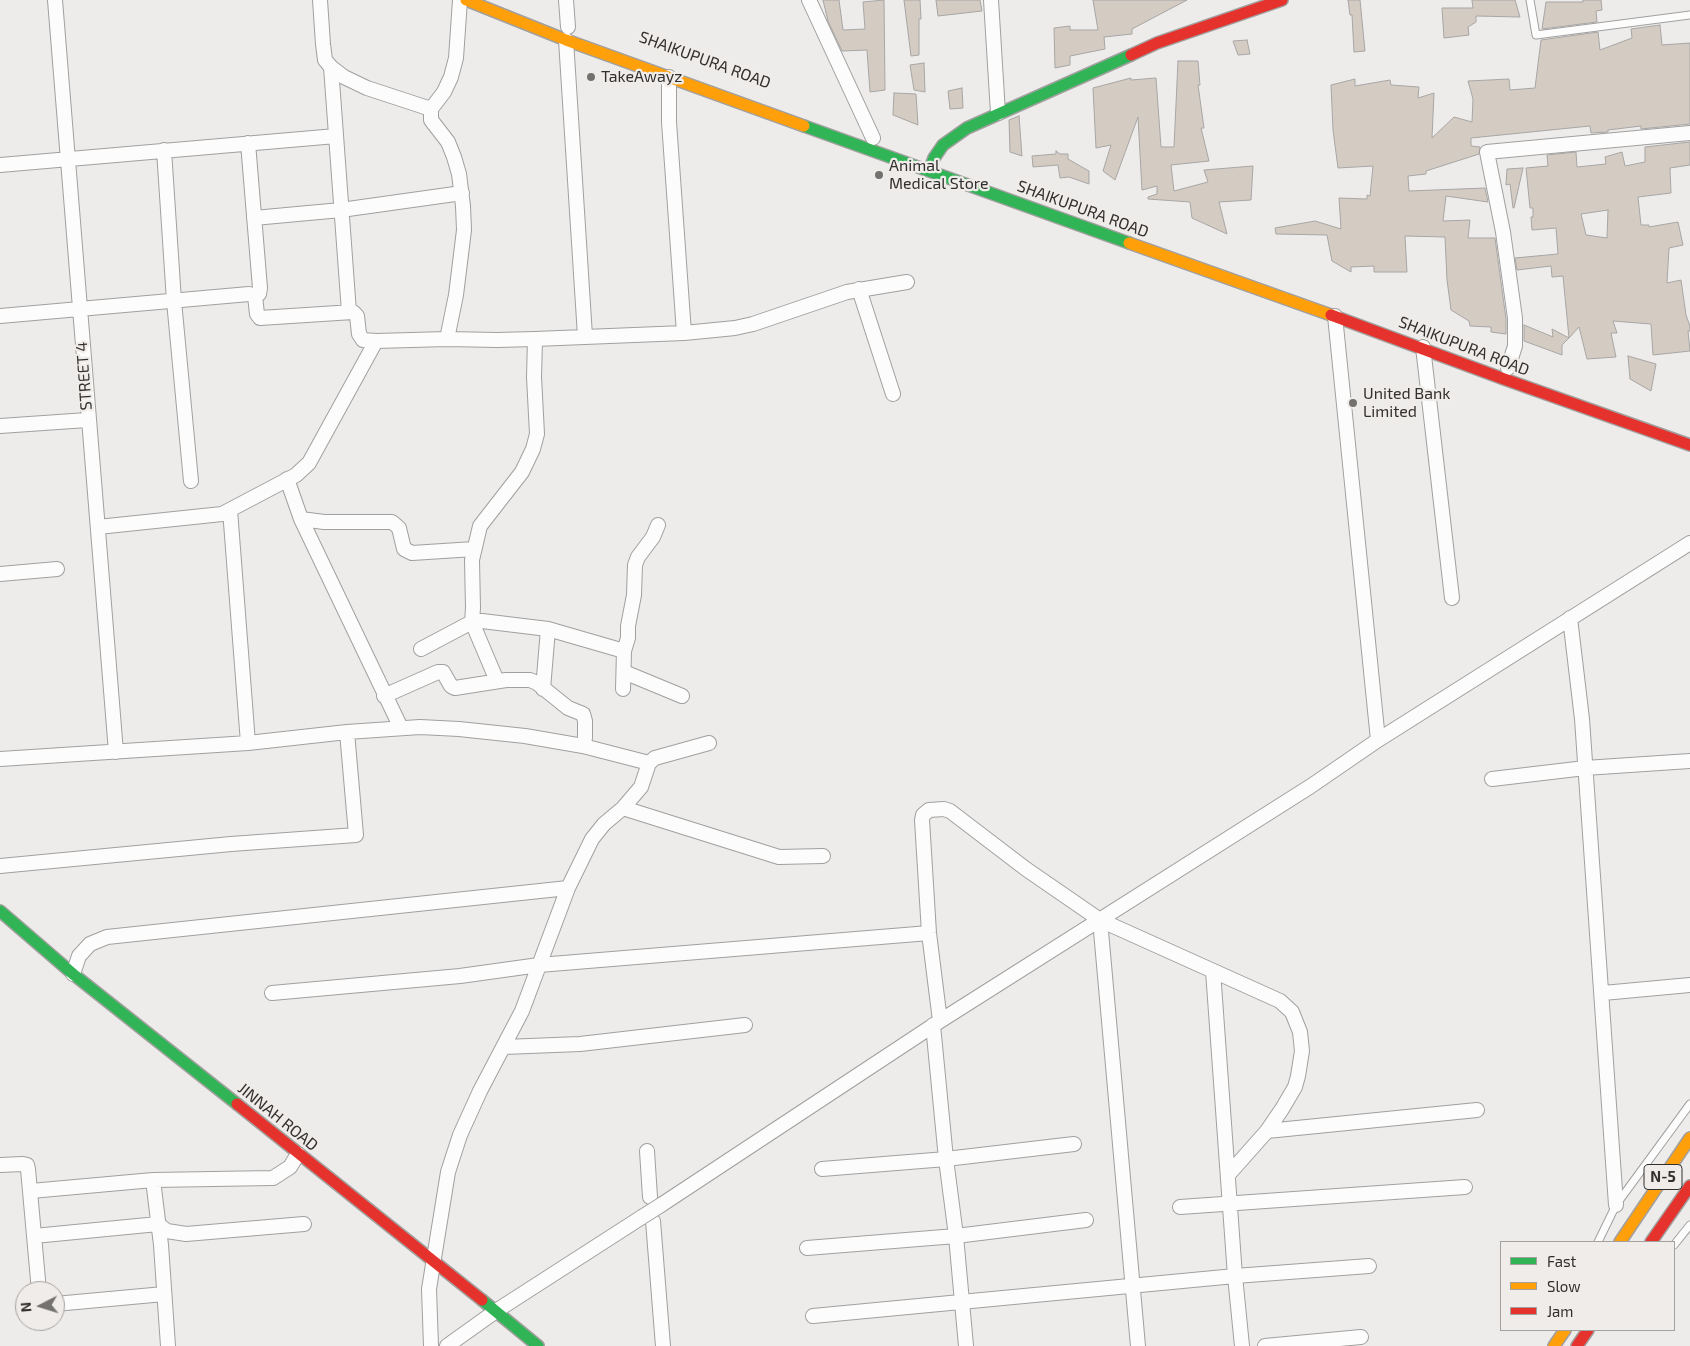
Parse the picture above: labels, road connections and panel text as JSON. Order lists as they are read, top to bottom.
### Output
{
  "streets": {
    "main road": ["SHAIKUPURA ROAD", "JINNAH ROAD", "N-5"],
    "street": ["STREET 4"]
  },
  "places": ["TakeAwayz", "Animal Medical Store", "United Bank Limited"],
  "legend": ["Fast", "Slow", "Jam"],
  "north": "left"
}
